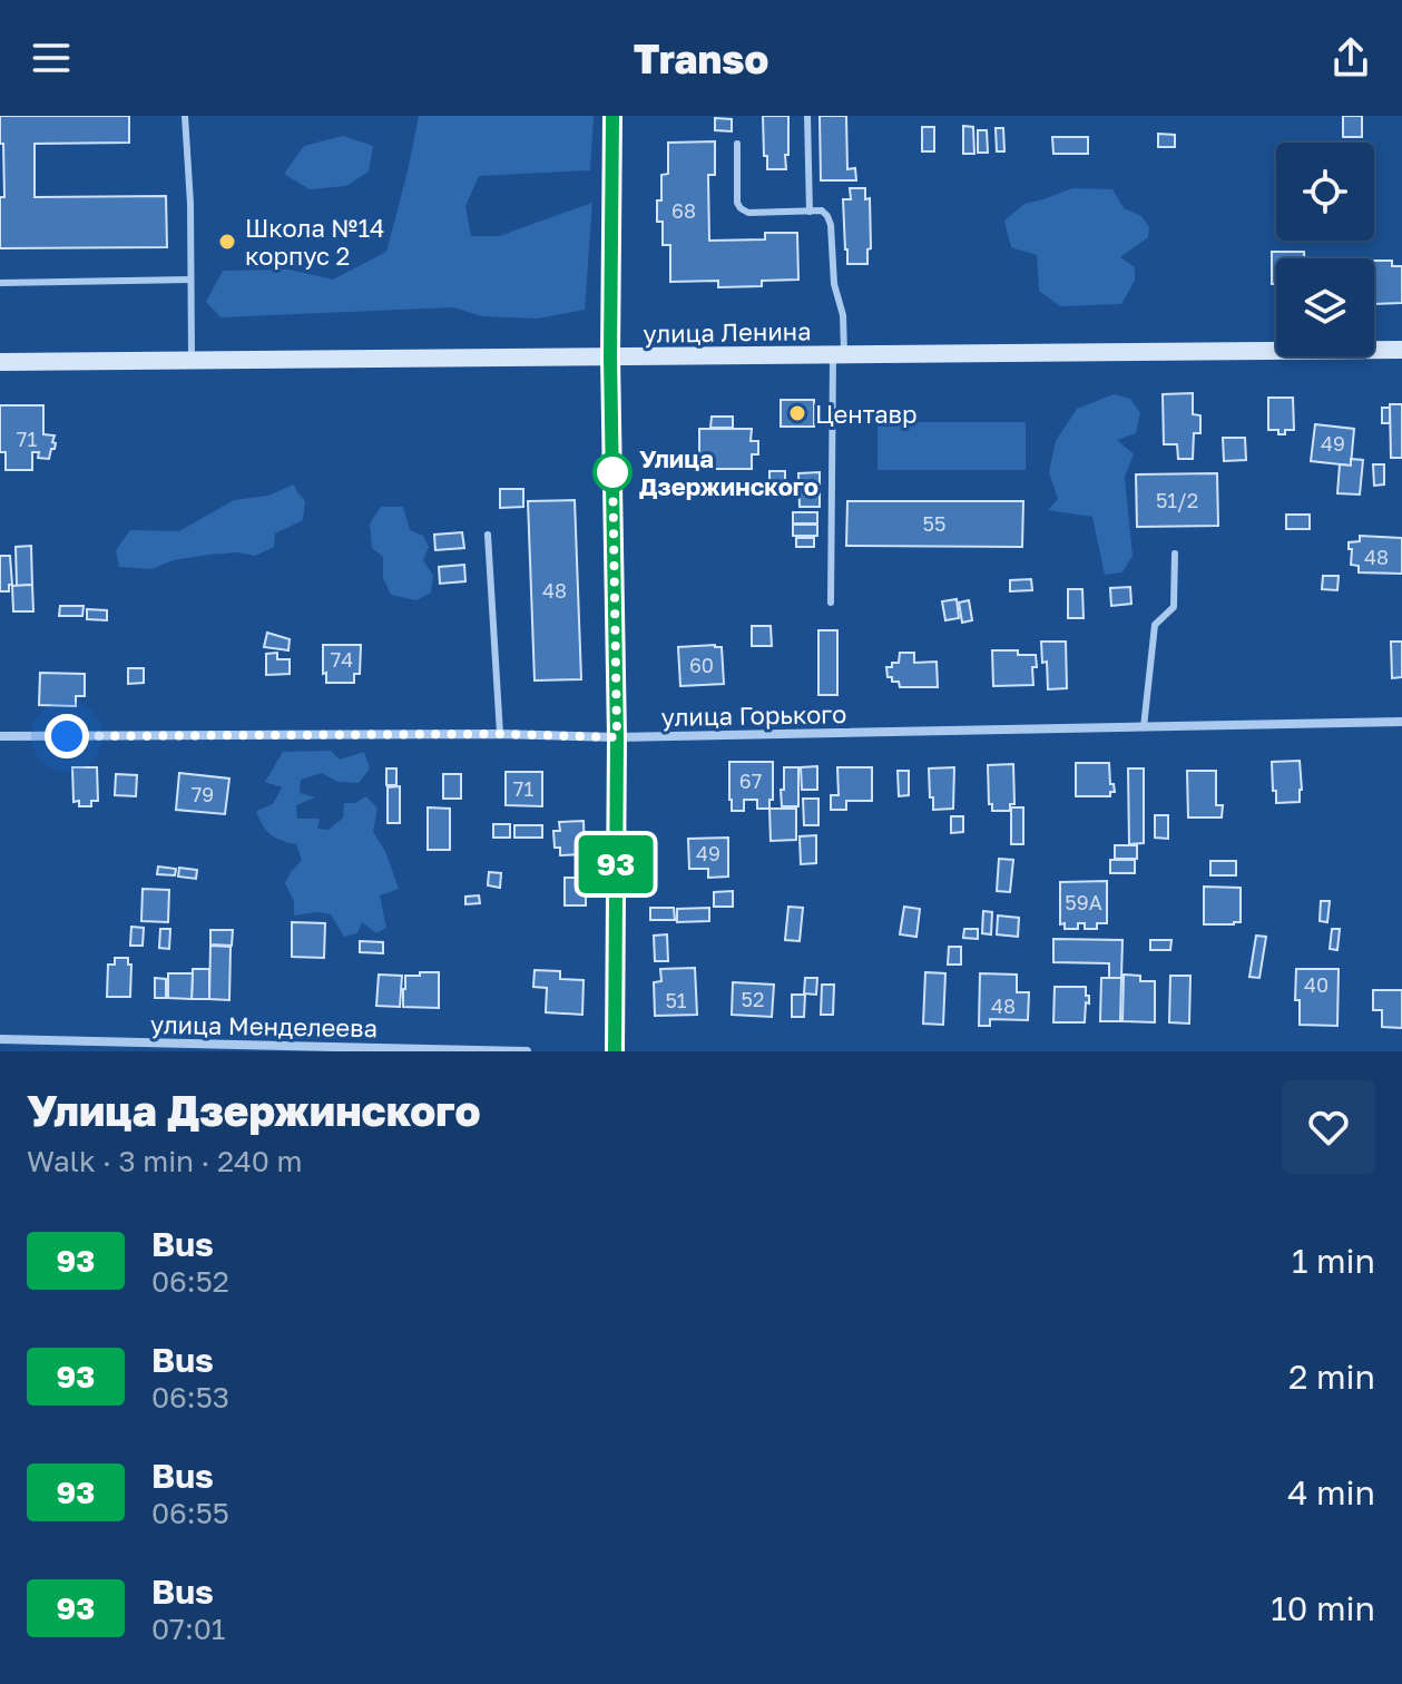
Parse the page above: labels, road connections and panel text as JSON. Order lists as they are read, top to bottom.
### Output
{
  "streets": {
    "main road": ["улица Ленина"],
    "street": ["улица Горького", "улица Менделеева"]
  },
  "places": ["Школа №14 корпус 2", "Центавр", "Улица Дзержинского"],
  "lines": ["bus line 93"],
  "house_numbers": [
    "68",
    "71",
    "49",
    "51/2",
    "55",
    "48",
    "48",
    "74",
    "60",
    "67",
    "71",
    "79",
    "49",
    "59А",
    "40",
    "52",
    "51",
    "48"
  ],
  "page": {
    "header": "Transo",
    "on_map": "93",
    "heading": ["Улица Дзержинского", "Walk · 3 min · 240 m"],
    "list": [
      {
        "mark": "93",
        "name": "Bus",
        "note": "06:52",
        "value": "1 min"
      },
      {
        "mark": "93",
        "name": "Bus",
        "note": "06:53",
        "value": "2 min"
      },
      {
        "mark": "93",
        "name": "Bus",
        "note": "06:55",
        "value": "4 min"
      },
      {
        "mark": "93",
        "name": "Bus",
        "note": "07:01",
        "value": "10 min"
      }
    ]
  }
}
